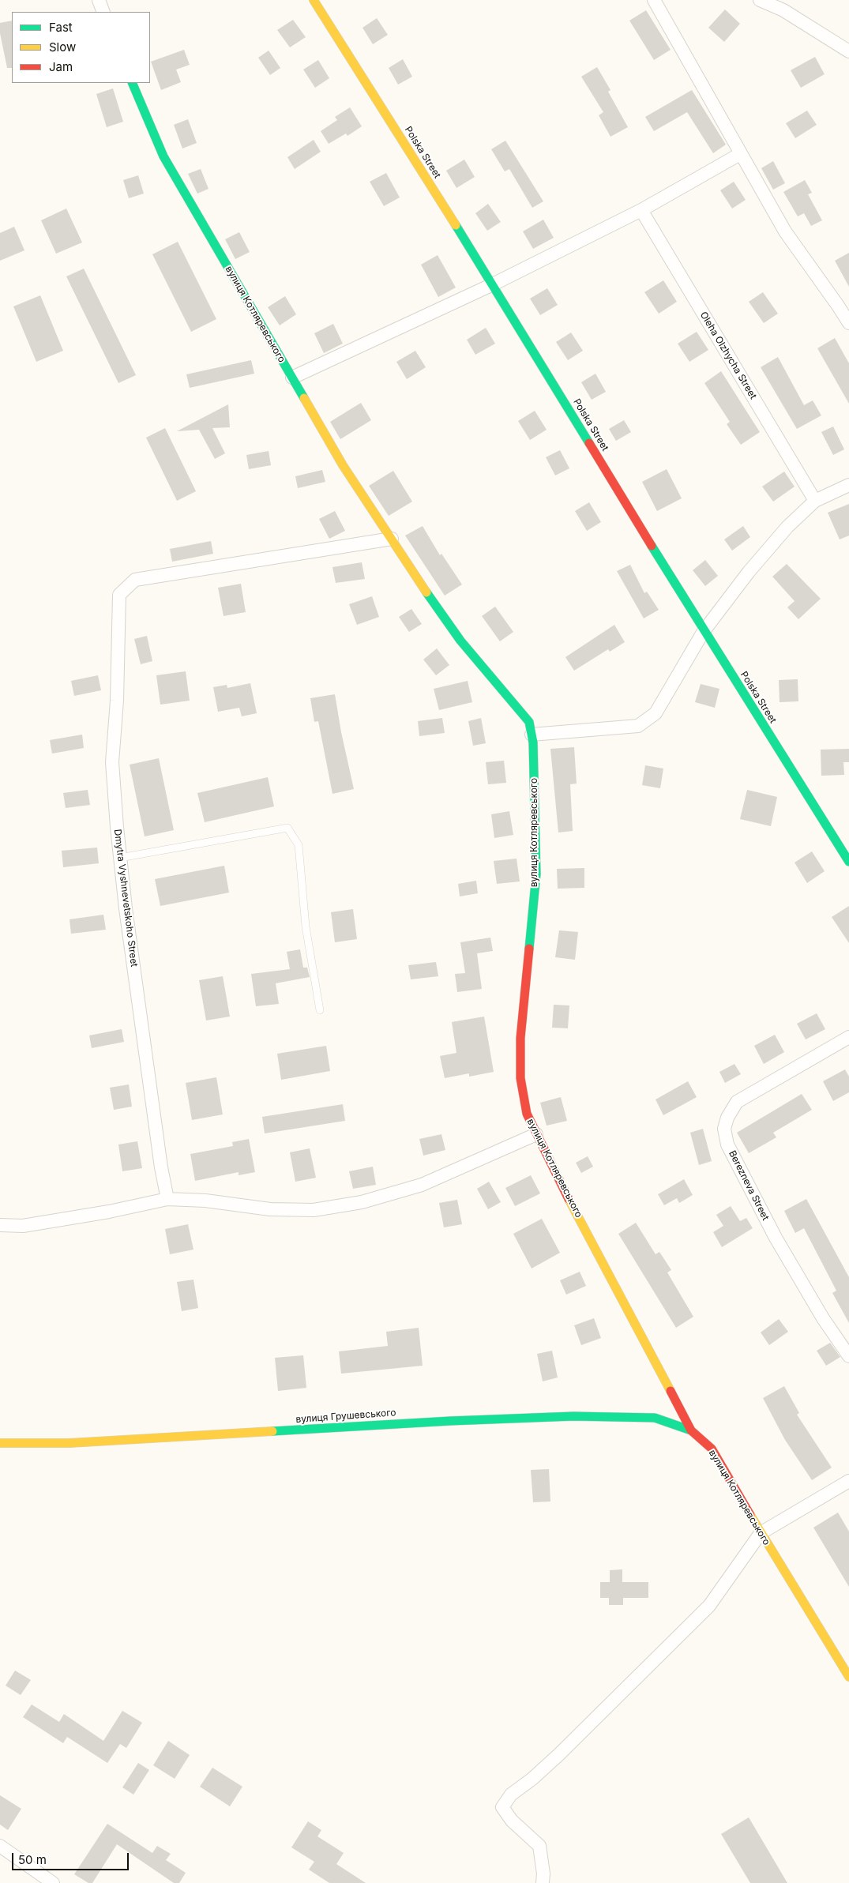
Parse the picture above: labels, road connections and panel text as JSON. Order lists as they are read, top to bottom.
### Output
{
  "streets": {
    "street": [
      "Polska Street",
      "вулиця Котляревського",
      "Oleha Olzhycha Street",
      "Dmytra Vyshnevetskoho Street",
      "Berezneva Street",
      "вулиця Грушевського"
    ]
  },
  "crossings": [
    ["вулиця Котляревського", "Dmytra Vyshnevetskoho Street"],
    ["вулиця Котляревського", "вулиця Грушевського"]
  ],
  "legend": ["Fast", "Slow", "Jam"],
  "scale_bar": "50 m"
}
